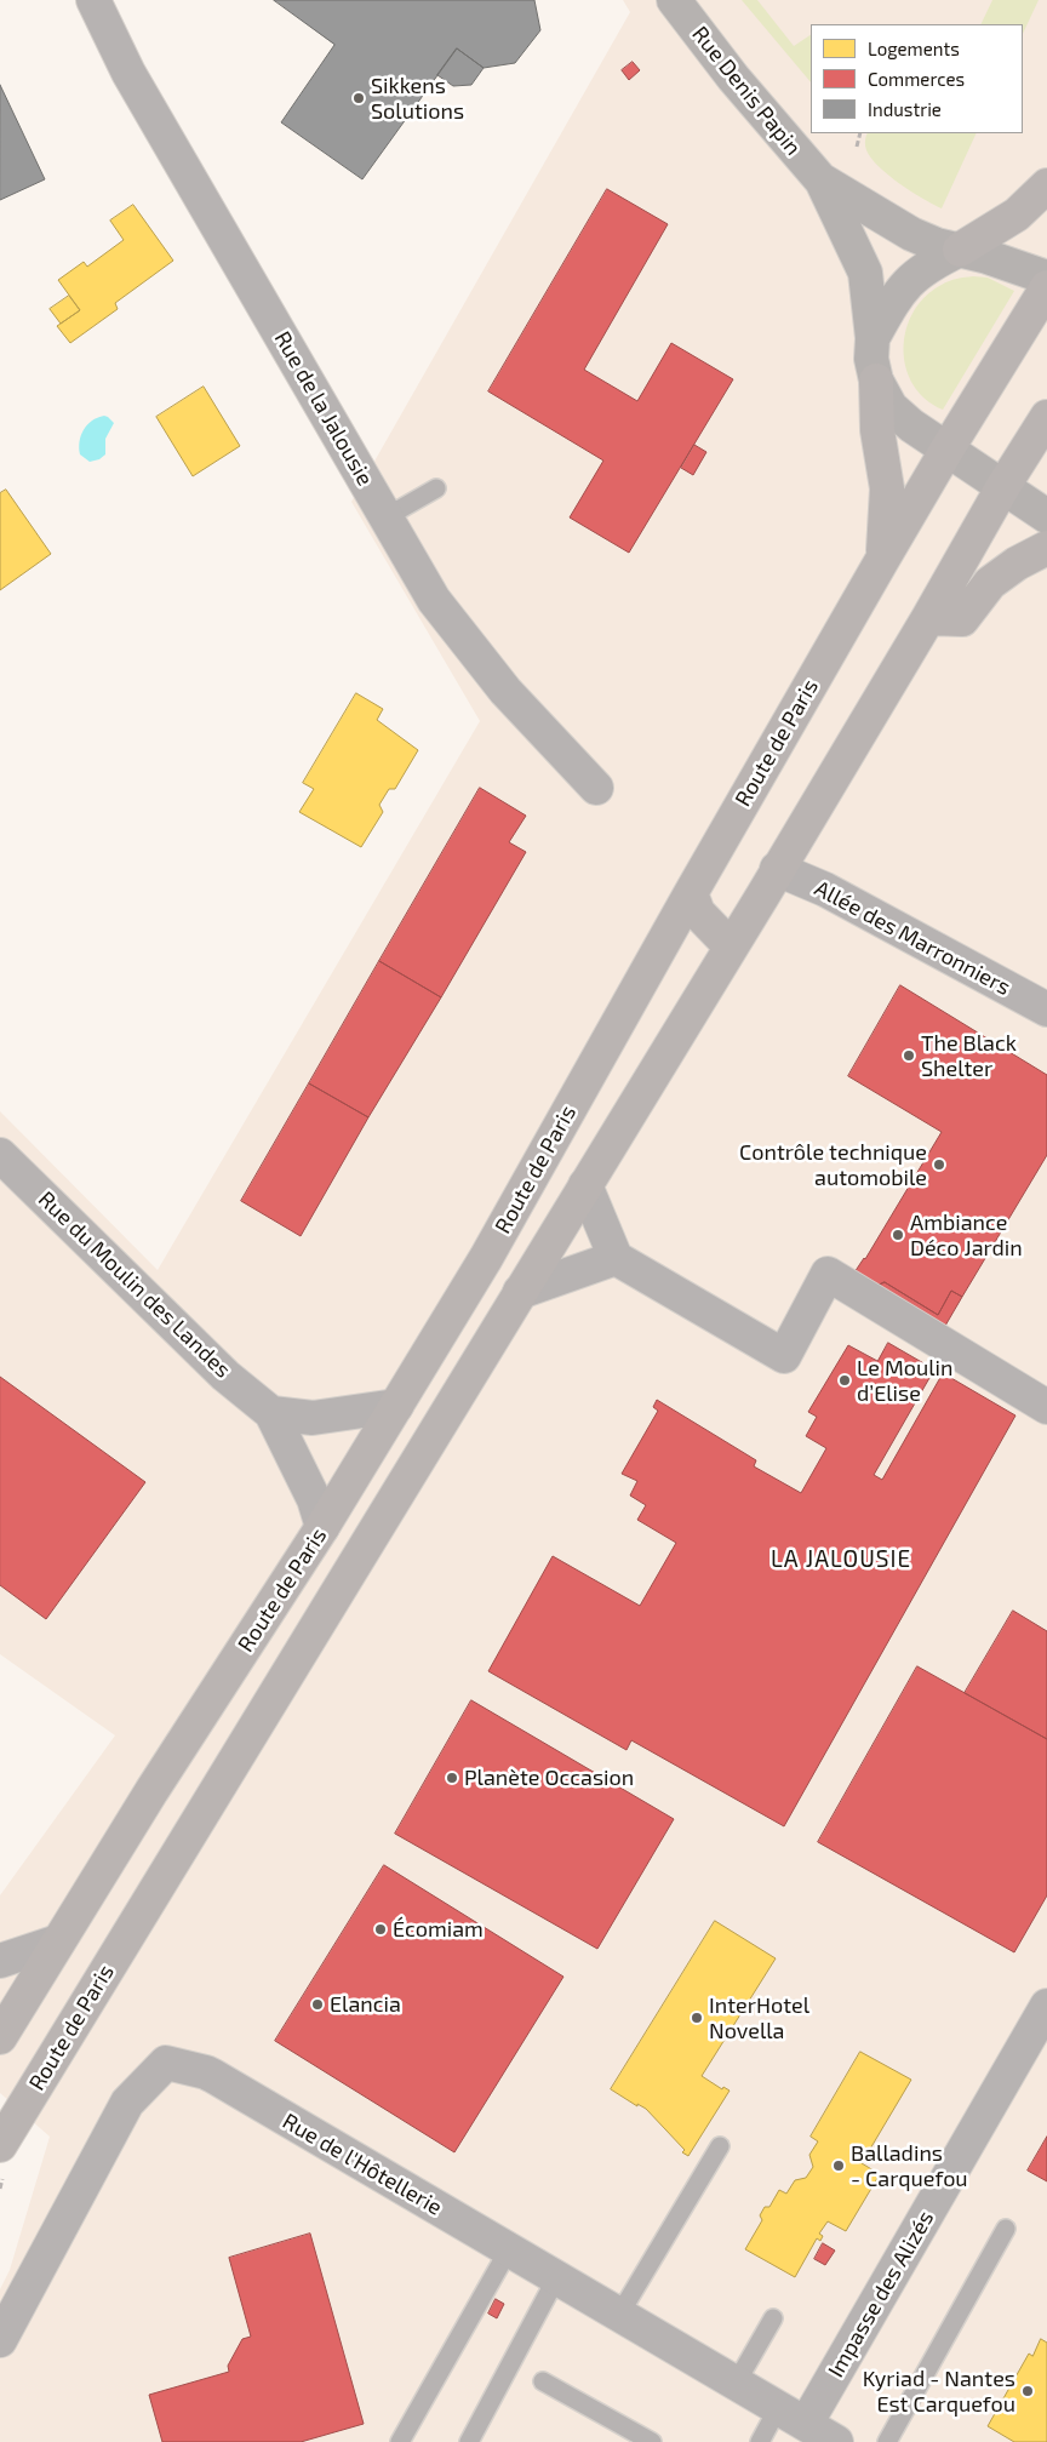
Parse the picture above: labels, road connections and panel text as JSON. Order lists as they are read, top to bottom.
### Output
{
  "streets": {
    "main road": ["Route de Paris"],
    "street": [
      "Rue Denis Papin",
      "Rue de la Jalousie",
      "Allée des Marronniers",
      "Rue du Moulin des Landes",
      "Rue de l'Hôtellerie",
      "Impasse des Alizés"
    ]
  },
  "crossings": [
    ["Route de Paris", "Allée des Marronniers"],
    ["Route de Paris", "Rue du Moulin des Landes"],
    ["Rue de l'Hôtellerie", "Impasse des Alizés"]
  ],
  "districts": ["LA JALOUSIE"],
  "places": [
    "Sikkens Solutions",
    "The Black Shelter",
    "Contrôle technique automobile",
    "Ambiance Déco Jardin",
    "Le Moulin d’Elise",
    "Planète Occasion",
    "Écomiam",
    "Elancia",
    "InterHotel Novella",
    "Balladins - Carquefou",
    "Kyriad - Nantes Est Carquefou"
  ],
  "legend": ["Logements", "Commerces", "Industrie"]
}
